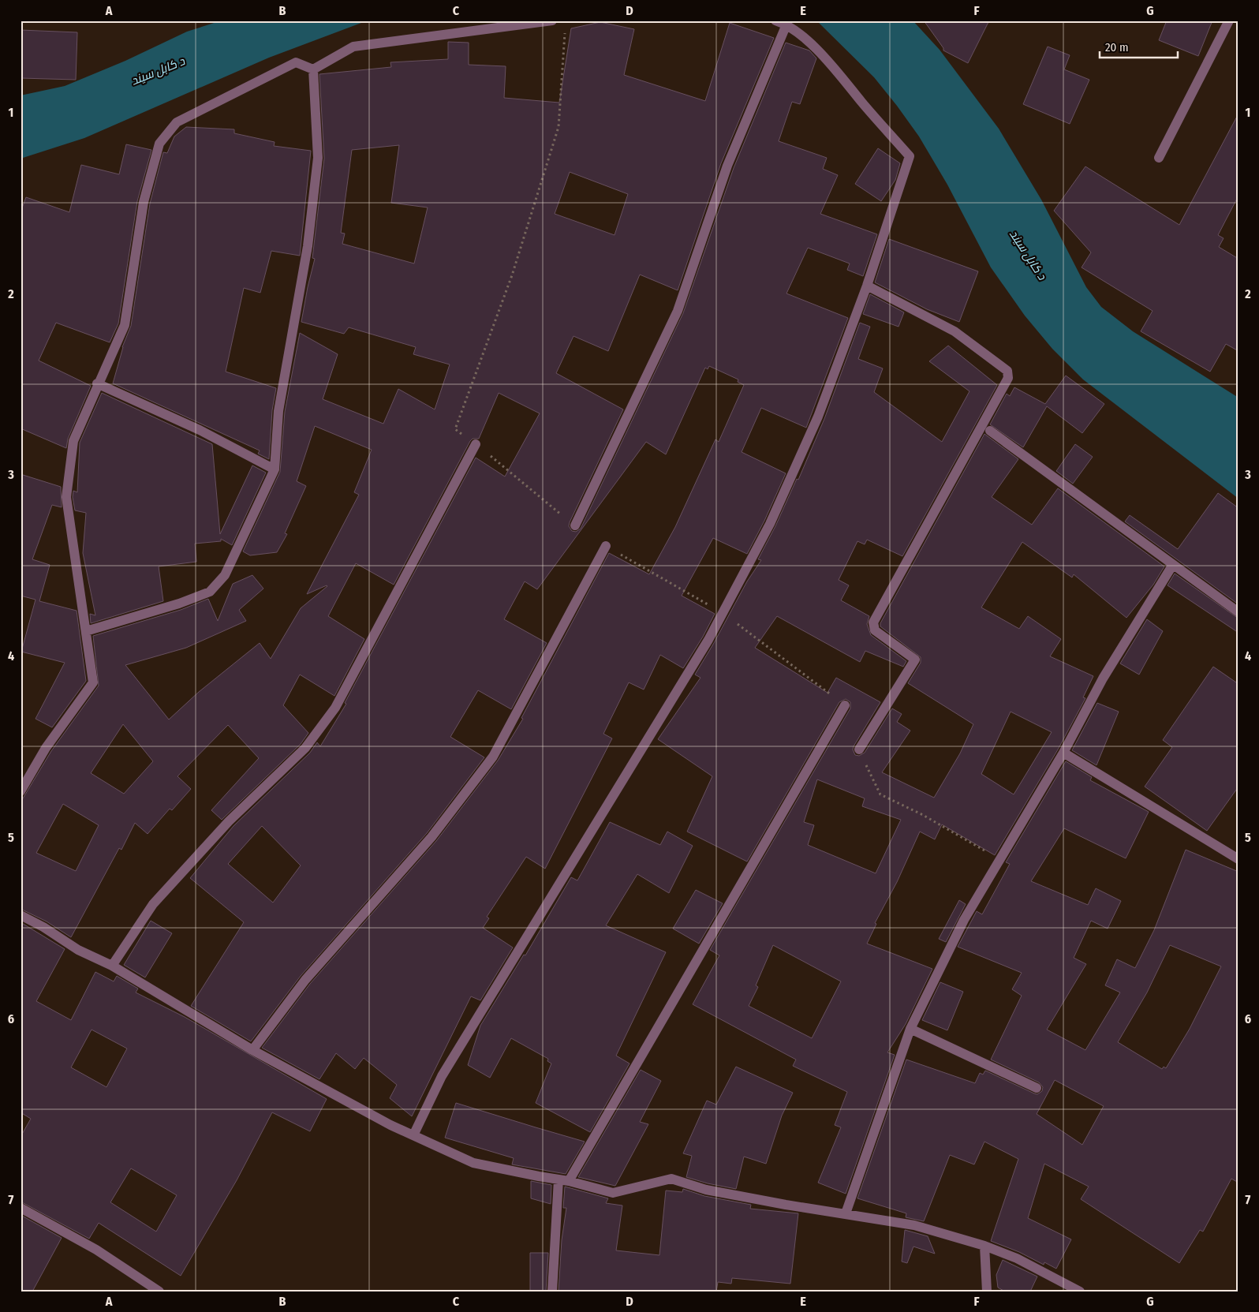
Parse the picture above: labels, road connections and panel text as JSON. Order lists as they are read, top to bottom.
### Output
{
  "water": ["د کابل سيند"],
  "scale_bar": "20 m",
  "grid": {
    "columns": [
      "A",
      "B",
      "C",
      "D",
      "E",
      "F",
      "G"
    ],
    "rows": [
      "1",
      "2",
      "3",
      "4",
      "5",
      "6",
      "7"
    ]
  }
}
